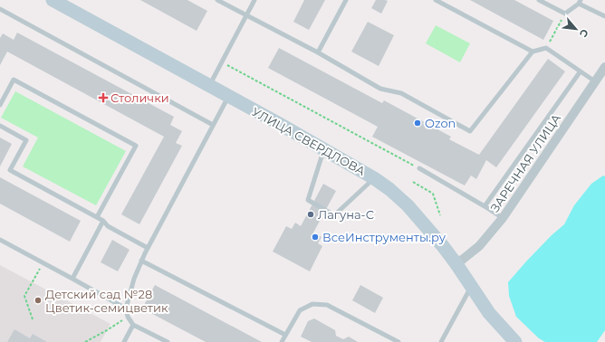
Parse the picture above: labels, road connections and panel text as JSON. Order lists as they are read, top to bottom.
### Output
{
  "streets": {
    "main road": ["УЛИЦА СВЕРДЛОВА"],
    "street": ["ЗАРЕЧНАЯ УЛИЦА"]
  },
  "crossings": [
    ["УЛИЦА СВЕРДЛОВА", "ЗАРЕЧНАЯ УЛИЦА"]
  ],
  "places": {
    "health": ["Столички"],
    "other": [
      "Ozon",
      "Лагуна-С",
      "ВсеИнструменты.ру",
      "Детский сад №28 Цветик-семицветик"
    ]
  },
  "north": "bottom right"
}
